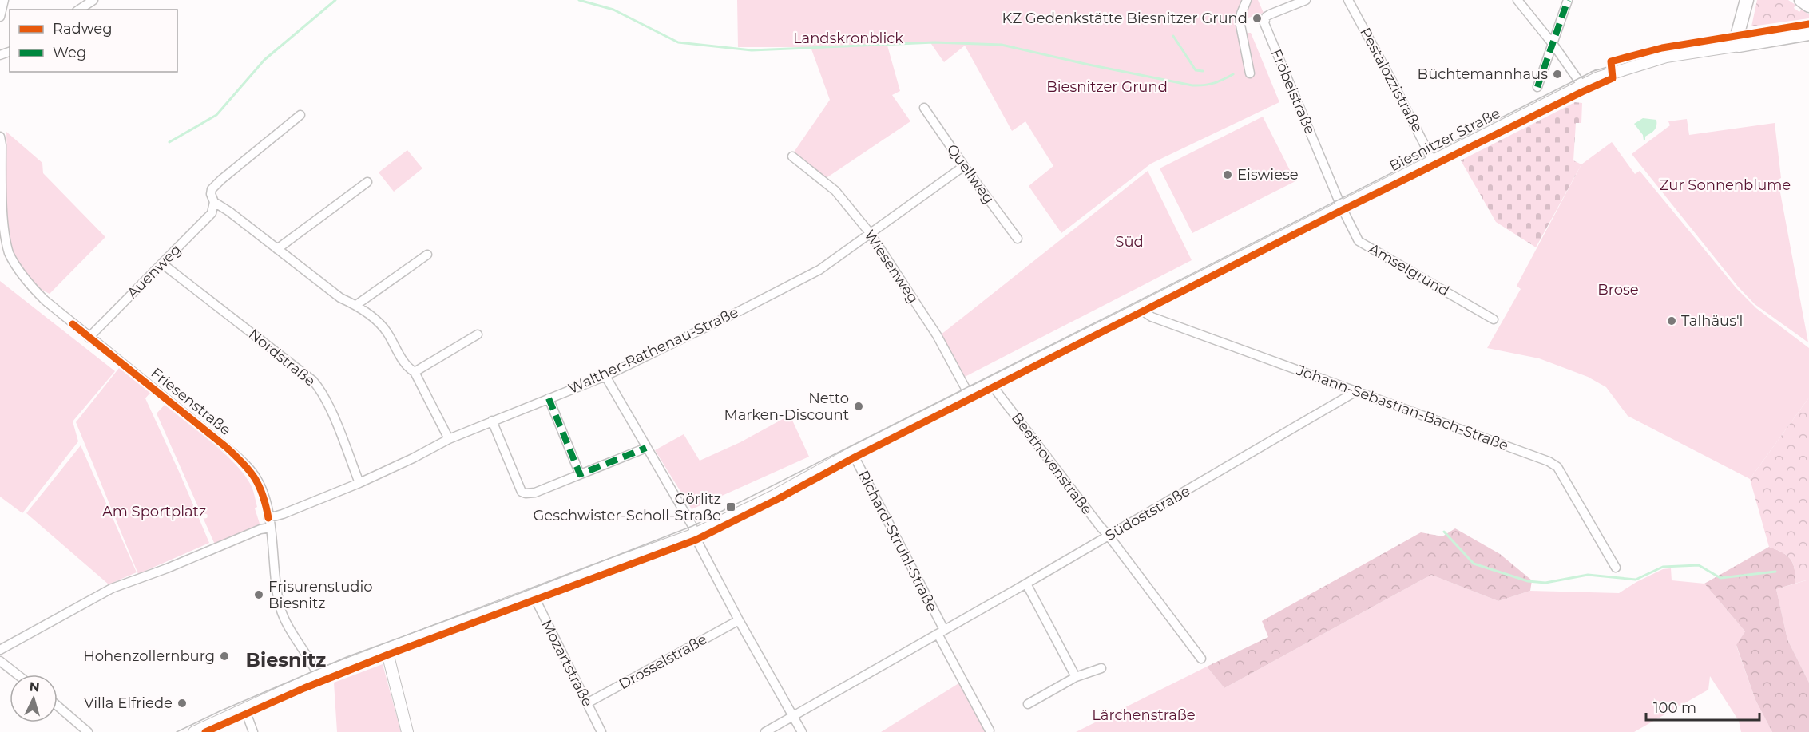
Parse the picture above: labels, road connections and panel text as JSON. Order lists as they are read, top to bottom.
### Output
{
  "streets": {
    "main road": ["Biesnitzer Straße"],
    "street": [
      "Pestalozzistraße",
      "Fröbelstraße",
      "Quellweg",
      "Wiesenweg",
      "Amselgrund",
      "Auenweg",
      "Walther-Rathenau-Straße",
      "Nordstraße",
      "Friesenstraße",
      "Johann-Sebastian-Bach-Straße",
      "Beethovenstraße",
      "Südoststraße",
      "Richard-Struhl-Straße",
      "Drosselstraße",
      "Mozartstraße"
    ]
  },
  "crossings": [
    ["Pestalozzistraße", "Biesnitzer Straße"],
    ["Fröbelstraße", "Biesnitzer Straße"],
    ["Fröbelstraße", "Amselgrund"],
    ["Biesnitzer Straße", "Wiesenweg"],
    ["Biesnitzer Straße", "Amselgrund"],
    ["Biesnitzer Straße", "Friesenstraße"],
    ["Biesnitzer Straße", "Johann-Sebastian-Bach-Straße"],
    ["Biesnitzer Straße", "Beethovenstraße"],
    ["Biesnitzer Straße", "Richard-Struhl-Straße"],
    ["Biesnitzer Straße", "Mozartstraße"],
    ["Quellweg", "Walther-Rathenau-Straße"],
    ["Wiesenweg", "Walther-Rathenau-Straße"],
    ["Auenweg", "Nordstraße"],
    ["Auenweg", "Friesenstraße"],
    ["Walther-Rathenau-Straße", "Nordstraße"],
    ["Walther-Rathenau-Straße", "Friesenstraße"],
    ["Johann-Sebastian-Bach-Straße", "Südoststraße"],
    ["Beethovenstraße", "Südoststraße"],
    ["Südoststraße", "Richard-Struhl-Straße"],
    ["Drosselstraße", "Mozartstraße"]
  ],
  "districts": ["Biesnitz"],
  "parks": [
    "Landskronblick",
    "Biesnitzer Grund",
    "Zur Sonnenblume",
    "Süd",
    "Brose",
    "Am Sportplatz",
    "Lärchenstraße"
  ],
  "places": {
    "other": [
      "KZ Gedenkstätte Biesnitzer Grund",
      "Büchtemannhaus",
      "Eiswiese",
      "Talhäus'l",
      "Netto Marken-Discount",
      "Frisurenstudio Biesnitz",
      "Hohenzollernburg",
      "Villa Elfriede"
    ],
    "transit": ["Görlitz Geschwister-Scholl-Straße"]
  },
  "legend": ["Radweg", "Weg"],
  "scale_bar": "100 m",
  "north": "top"
}
